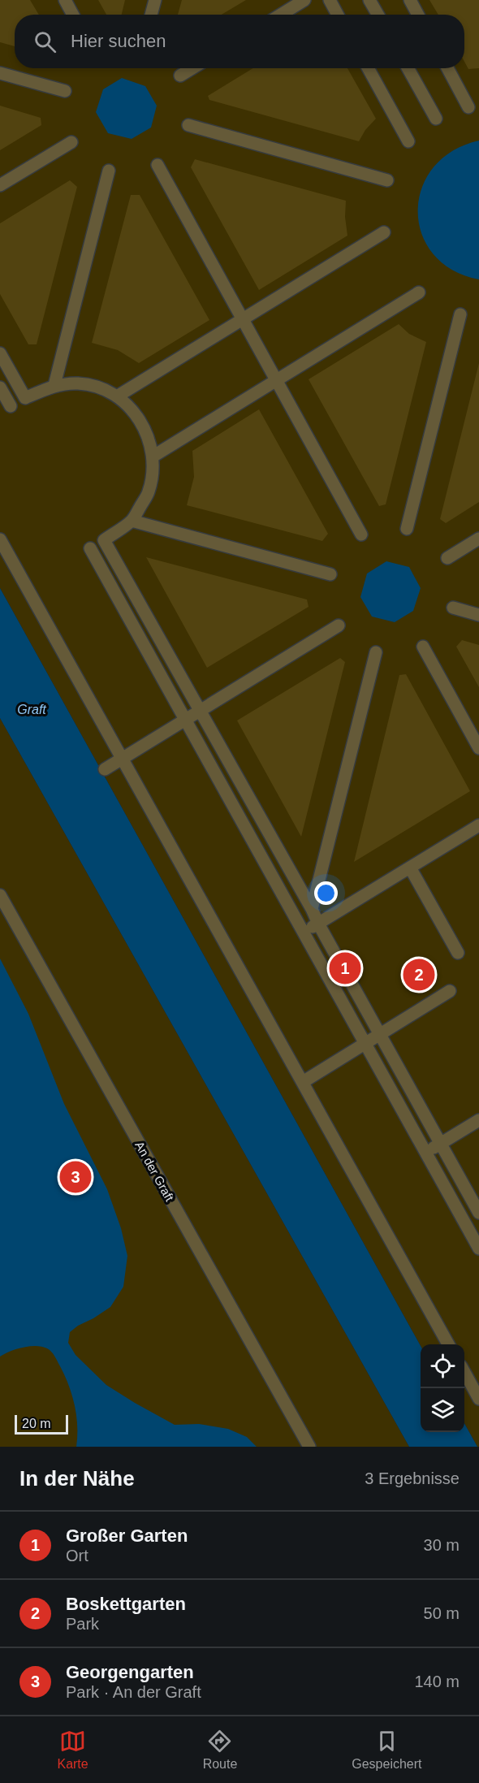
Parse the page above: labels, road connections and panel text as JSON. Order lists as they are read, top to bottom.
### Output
{
  "streets": {
    "street": ["An der Graft"]
  },
  "water": ["Graft"],
  "scale_bar": "20 m",
  "page": {
    "search": "Hier suchen",
    "pins": ["1", "2", "3"],
    "scale": "20 m",
    "heading": ["In der Nähe", "3 Ergebnisse"],
    "list": [
      {
        "mark": "1",
        "name": "Großer Garten",
        "note": "Ort",
        "value": "30 m"
      },
      {
        "mark": "2",
        "name": "Boskettgarten",
        "note": "Park",
        "value": "50 m"
      },
      {
        "mark": "3",
        "name": "Georgengarten",
        "note": "Park · An der Graft",
        "value": "140 m"
      }
    ],
    "nav": ["Karte", "Route", "Gespeichert"]
  }
}
